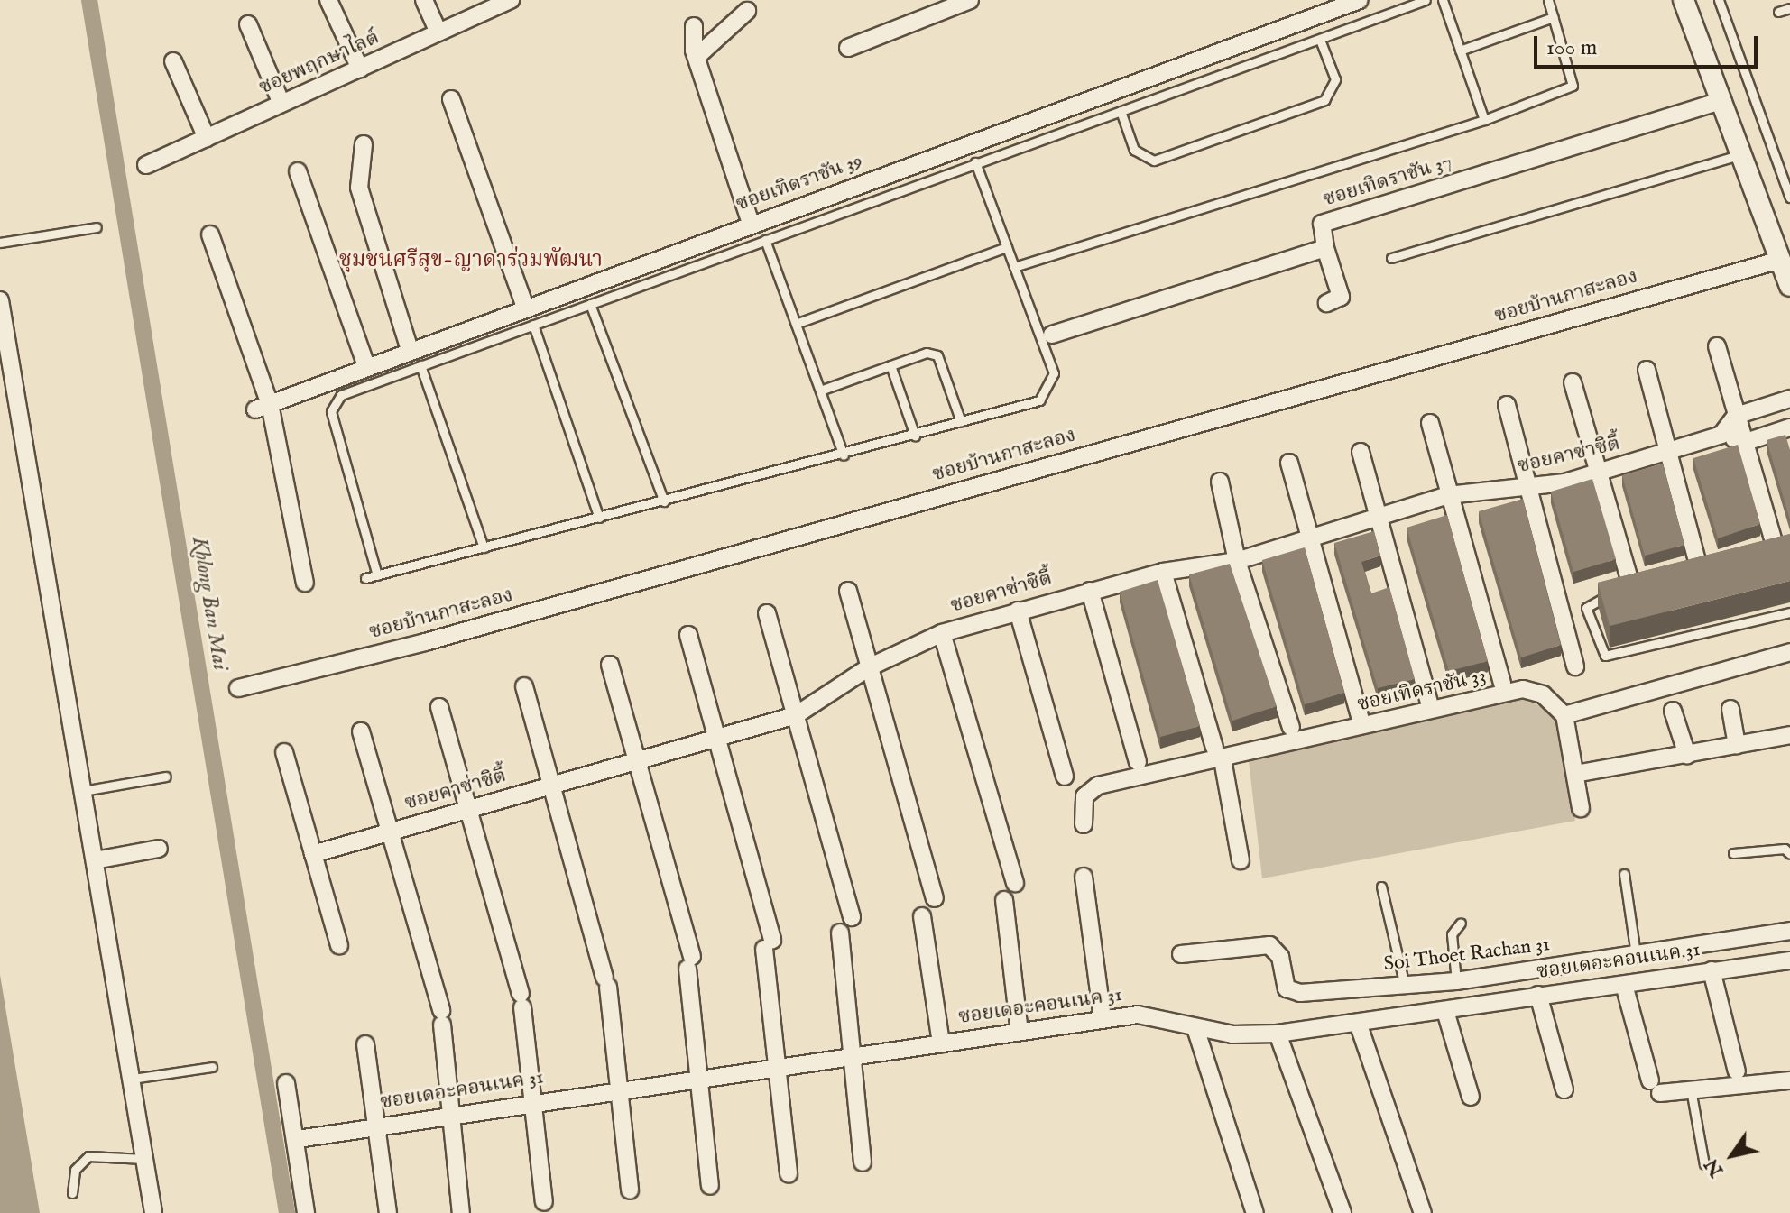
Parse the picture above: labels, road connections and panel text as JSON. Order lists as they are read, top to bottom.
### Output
{
  "streets": {
    "street": [
      "ซอยพฤกษาไลต์",
      "ซอยเทิดราชัน 37",
      "ซอยเทิดราชัน 39",
      "ซอยบ้านกาสะลอง",
      "ซอยคาซ่าซิตี้",
      "ซอยเทิดราชัน 33",
      "Soi Thoet Rachan 31",
      "ซอยเดอะคอนเนค 31"
    ]
  },
  "districts": ["ชุมชนศรีสุข-ญาดาร่วมพัฒนา"],
  "water": ["Khlong Ban Mai"],
  "scale_bar": "100 m",
  "north": "bottom left"
}
